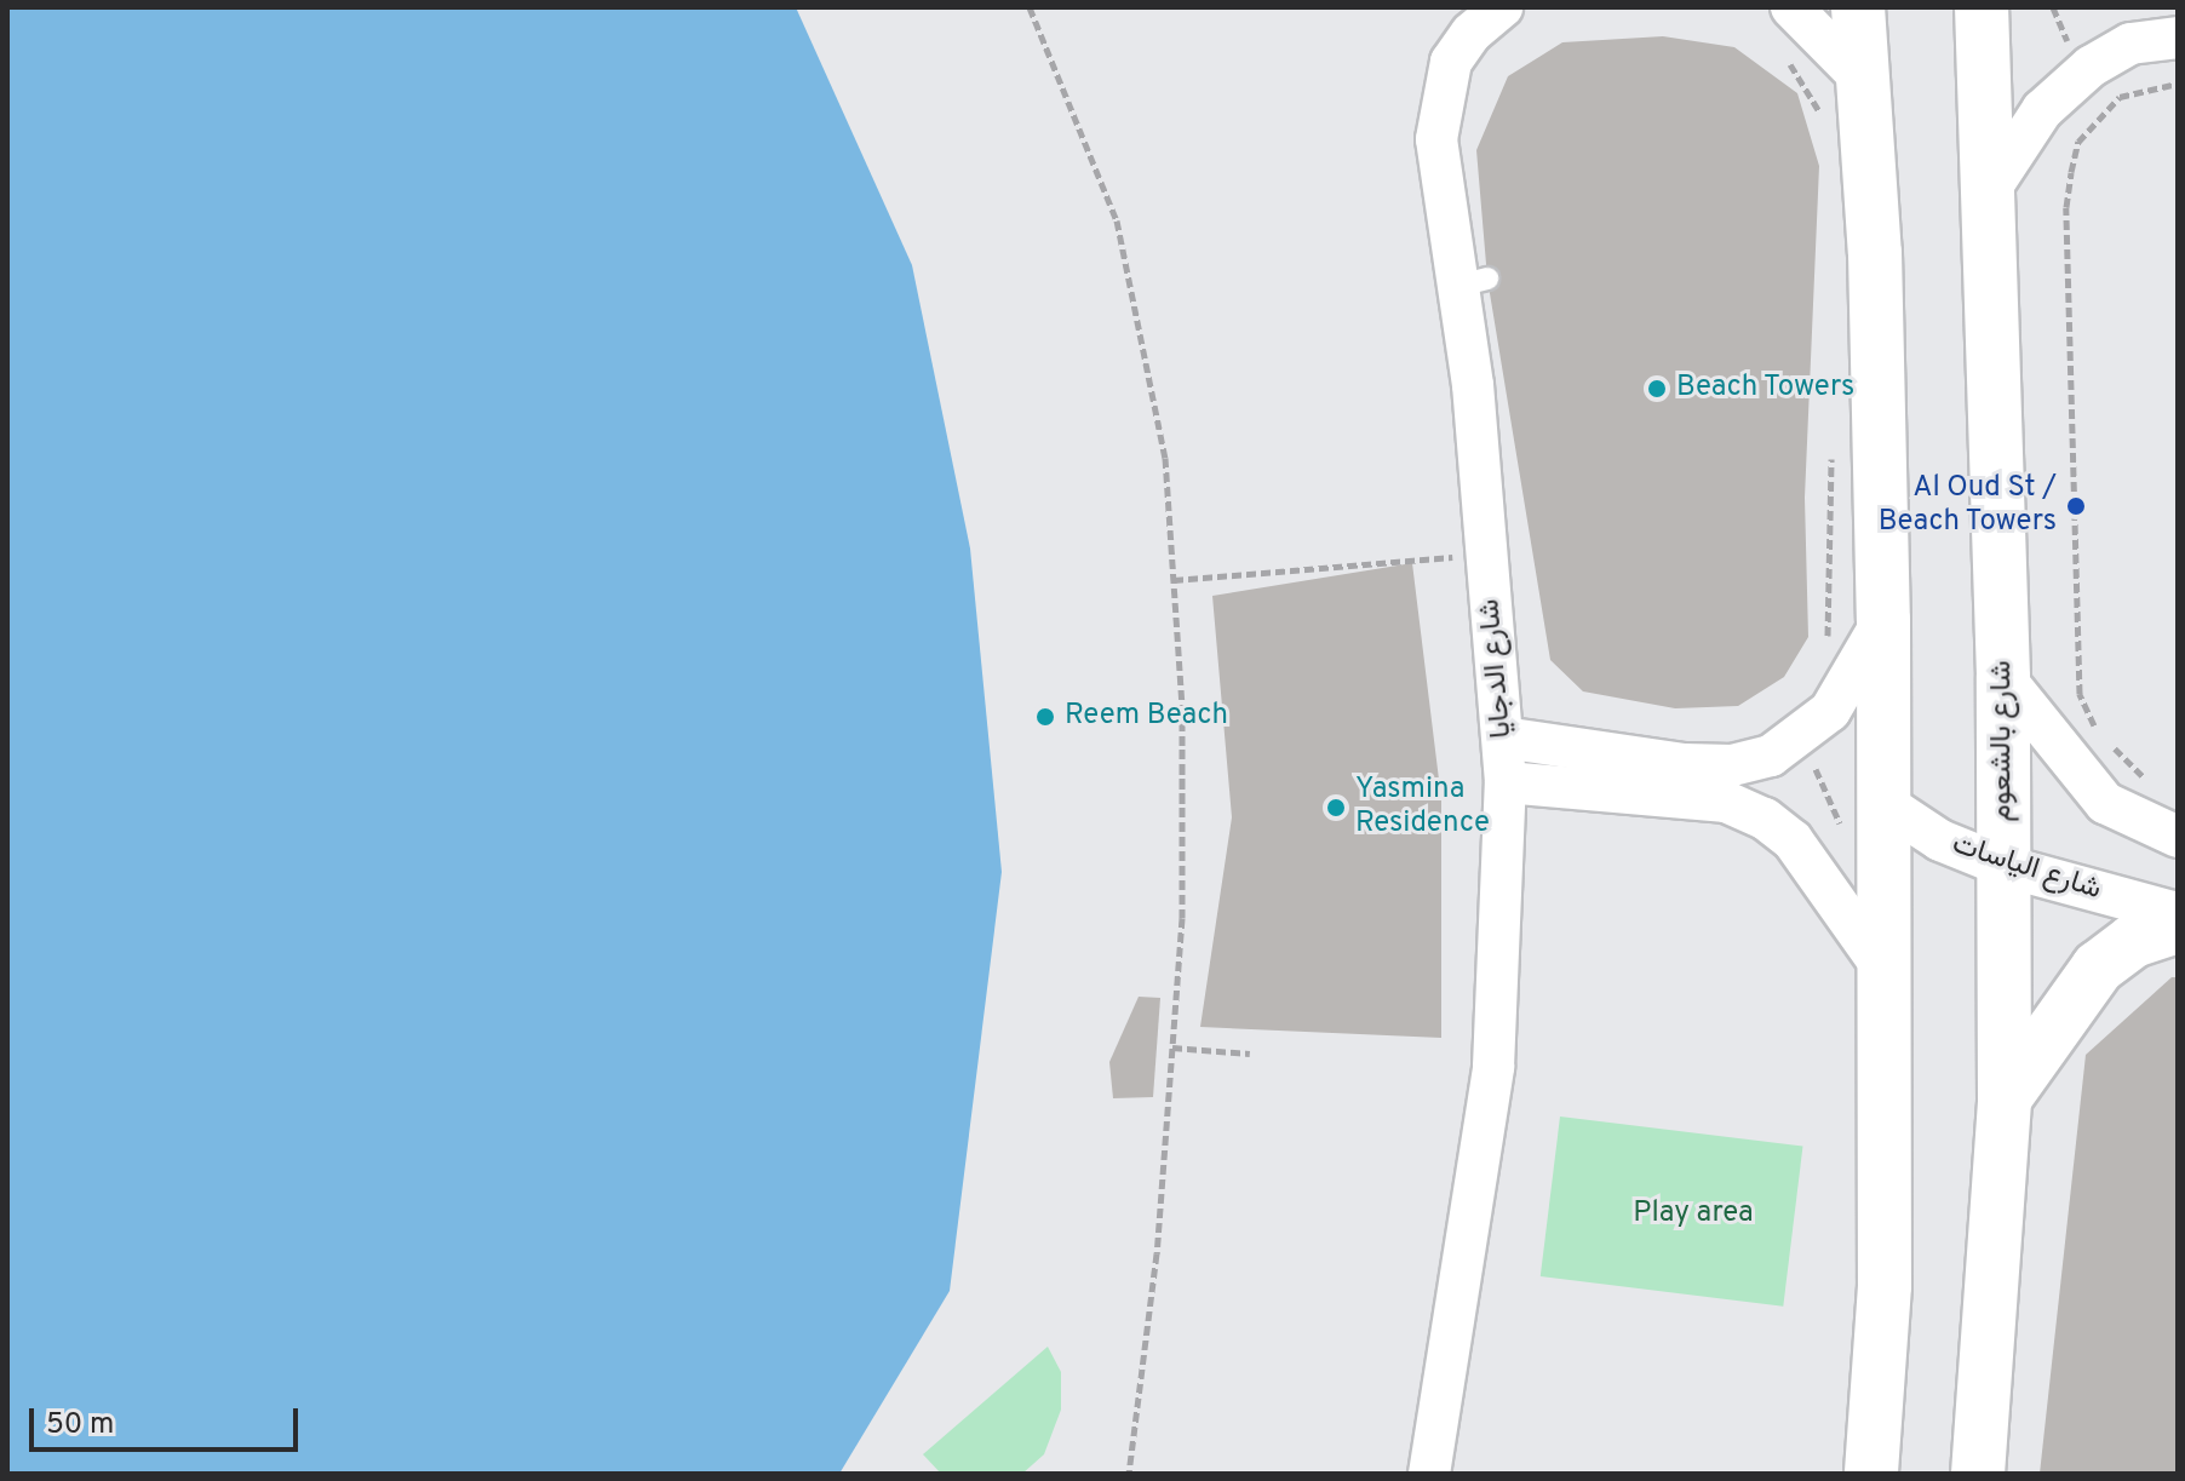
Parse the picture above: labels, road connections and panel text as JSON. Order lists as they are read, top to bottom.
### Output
{
  "streets": {
    "main road": ["شارع بالشعوم"],
    "street": ["شارع الدجايا", "شارع الياسات"]
  },
  "crossings": [
    ["شارع بالشعوم", "شارع الياسات"]
  ],
  "parks": ["Play area"],
  "places": [
    "Beach Towers",
    "Al Oud St / Beach Towers",
    "Reem Beach",
    "Yasmina Residence"
  ],
  "scale_bar": "50 m"
}
